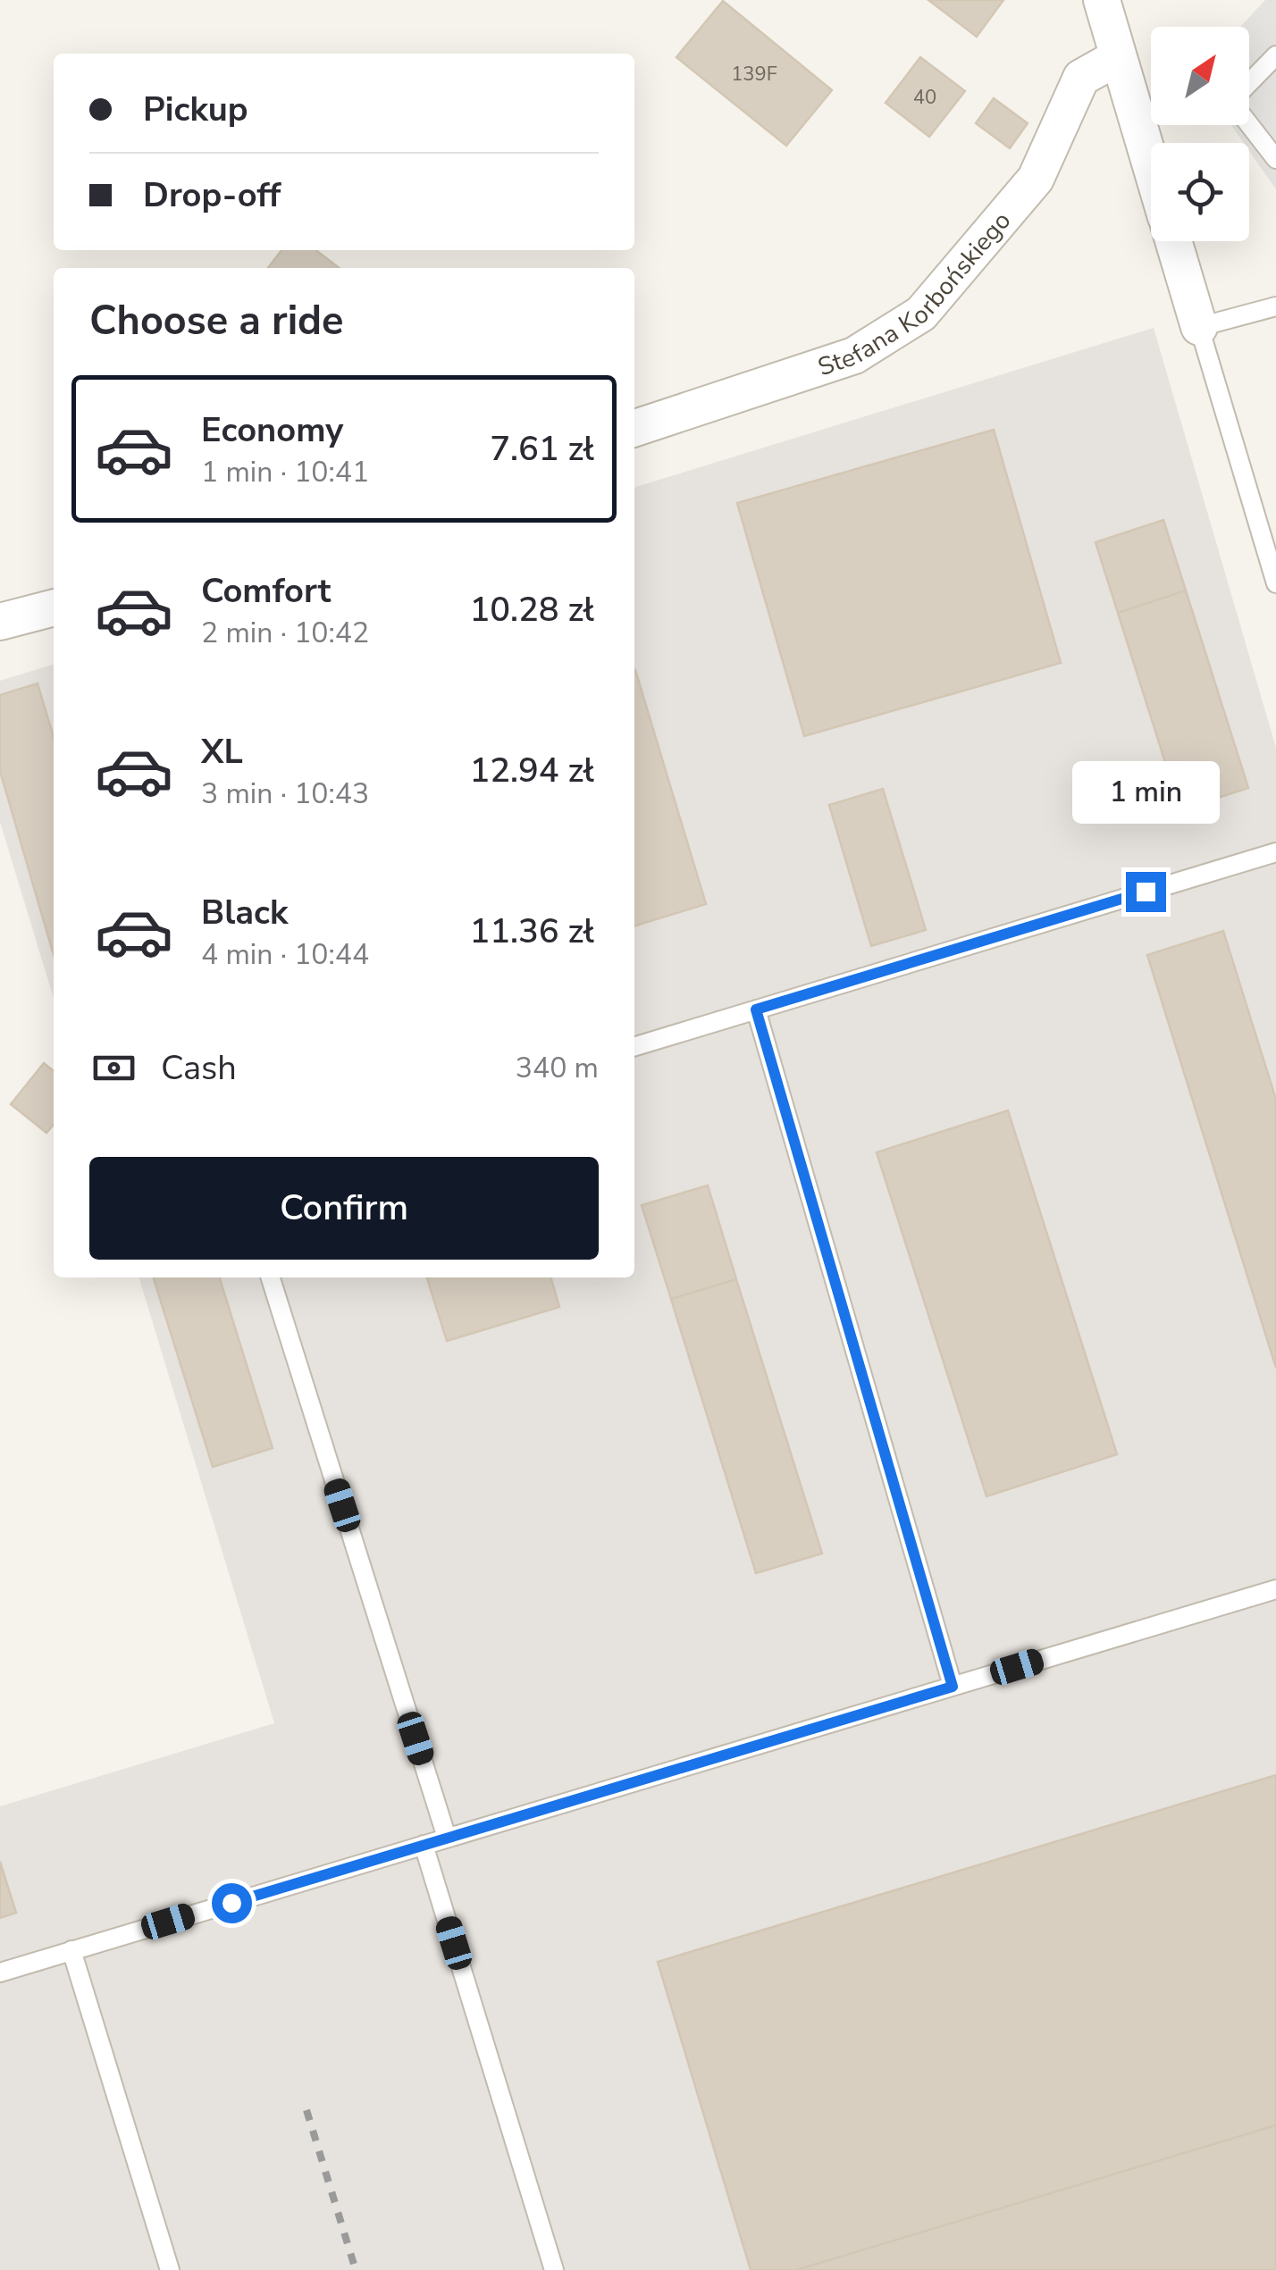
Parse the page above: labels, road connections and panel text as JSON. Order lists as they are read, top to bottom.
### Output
{
  "streets": {
    "street": ["Stefana Korbońskiego"]
  },
  "house_numbers": ["139F", "40"],
  "north": "top right",
  "page": {
    "banner": ["Pickup", "Drop-off"],
    "heading": "Choose a ride",
    "list": [
      {
        "name": "Economy",
        "note": "1 min · 10:41",
        "value": "7.61 zł"
      },
      {
        "name": "Comfort",
        "note": "2 min · 10:42",
        "value": "10.28 zł"
      },
      {
        "name": "XL",
        "note": "3 min · 10:43",
        "value": "12.94 zł"
      },
      {
        "name": "Black",
        "note": "4 min · 10:44",
        "value": "11.36 zł"
      }
    ],
    "bubble": "1 min",
    "pay": ["Cash", "340 m"],
    "buttons": "Confirm"
  }
}
